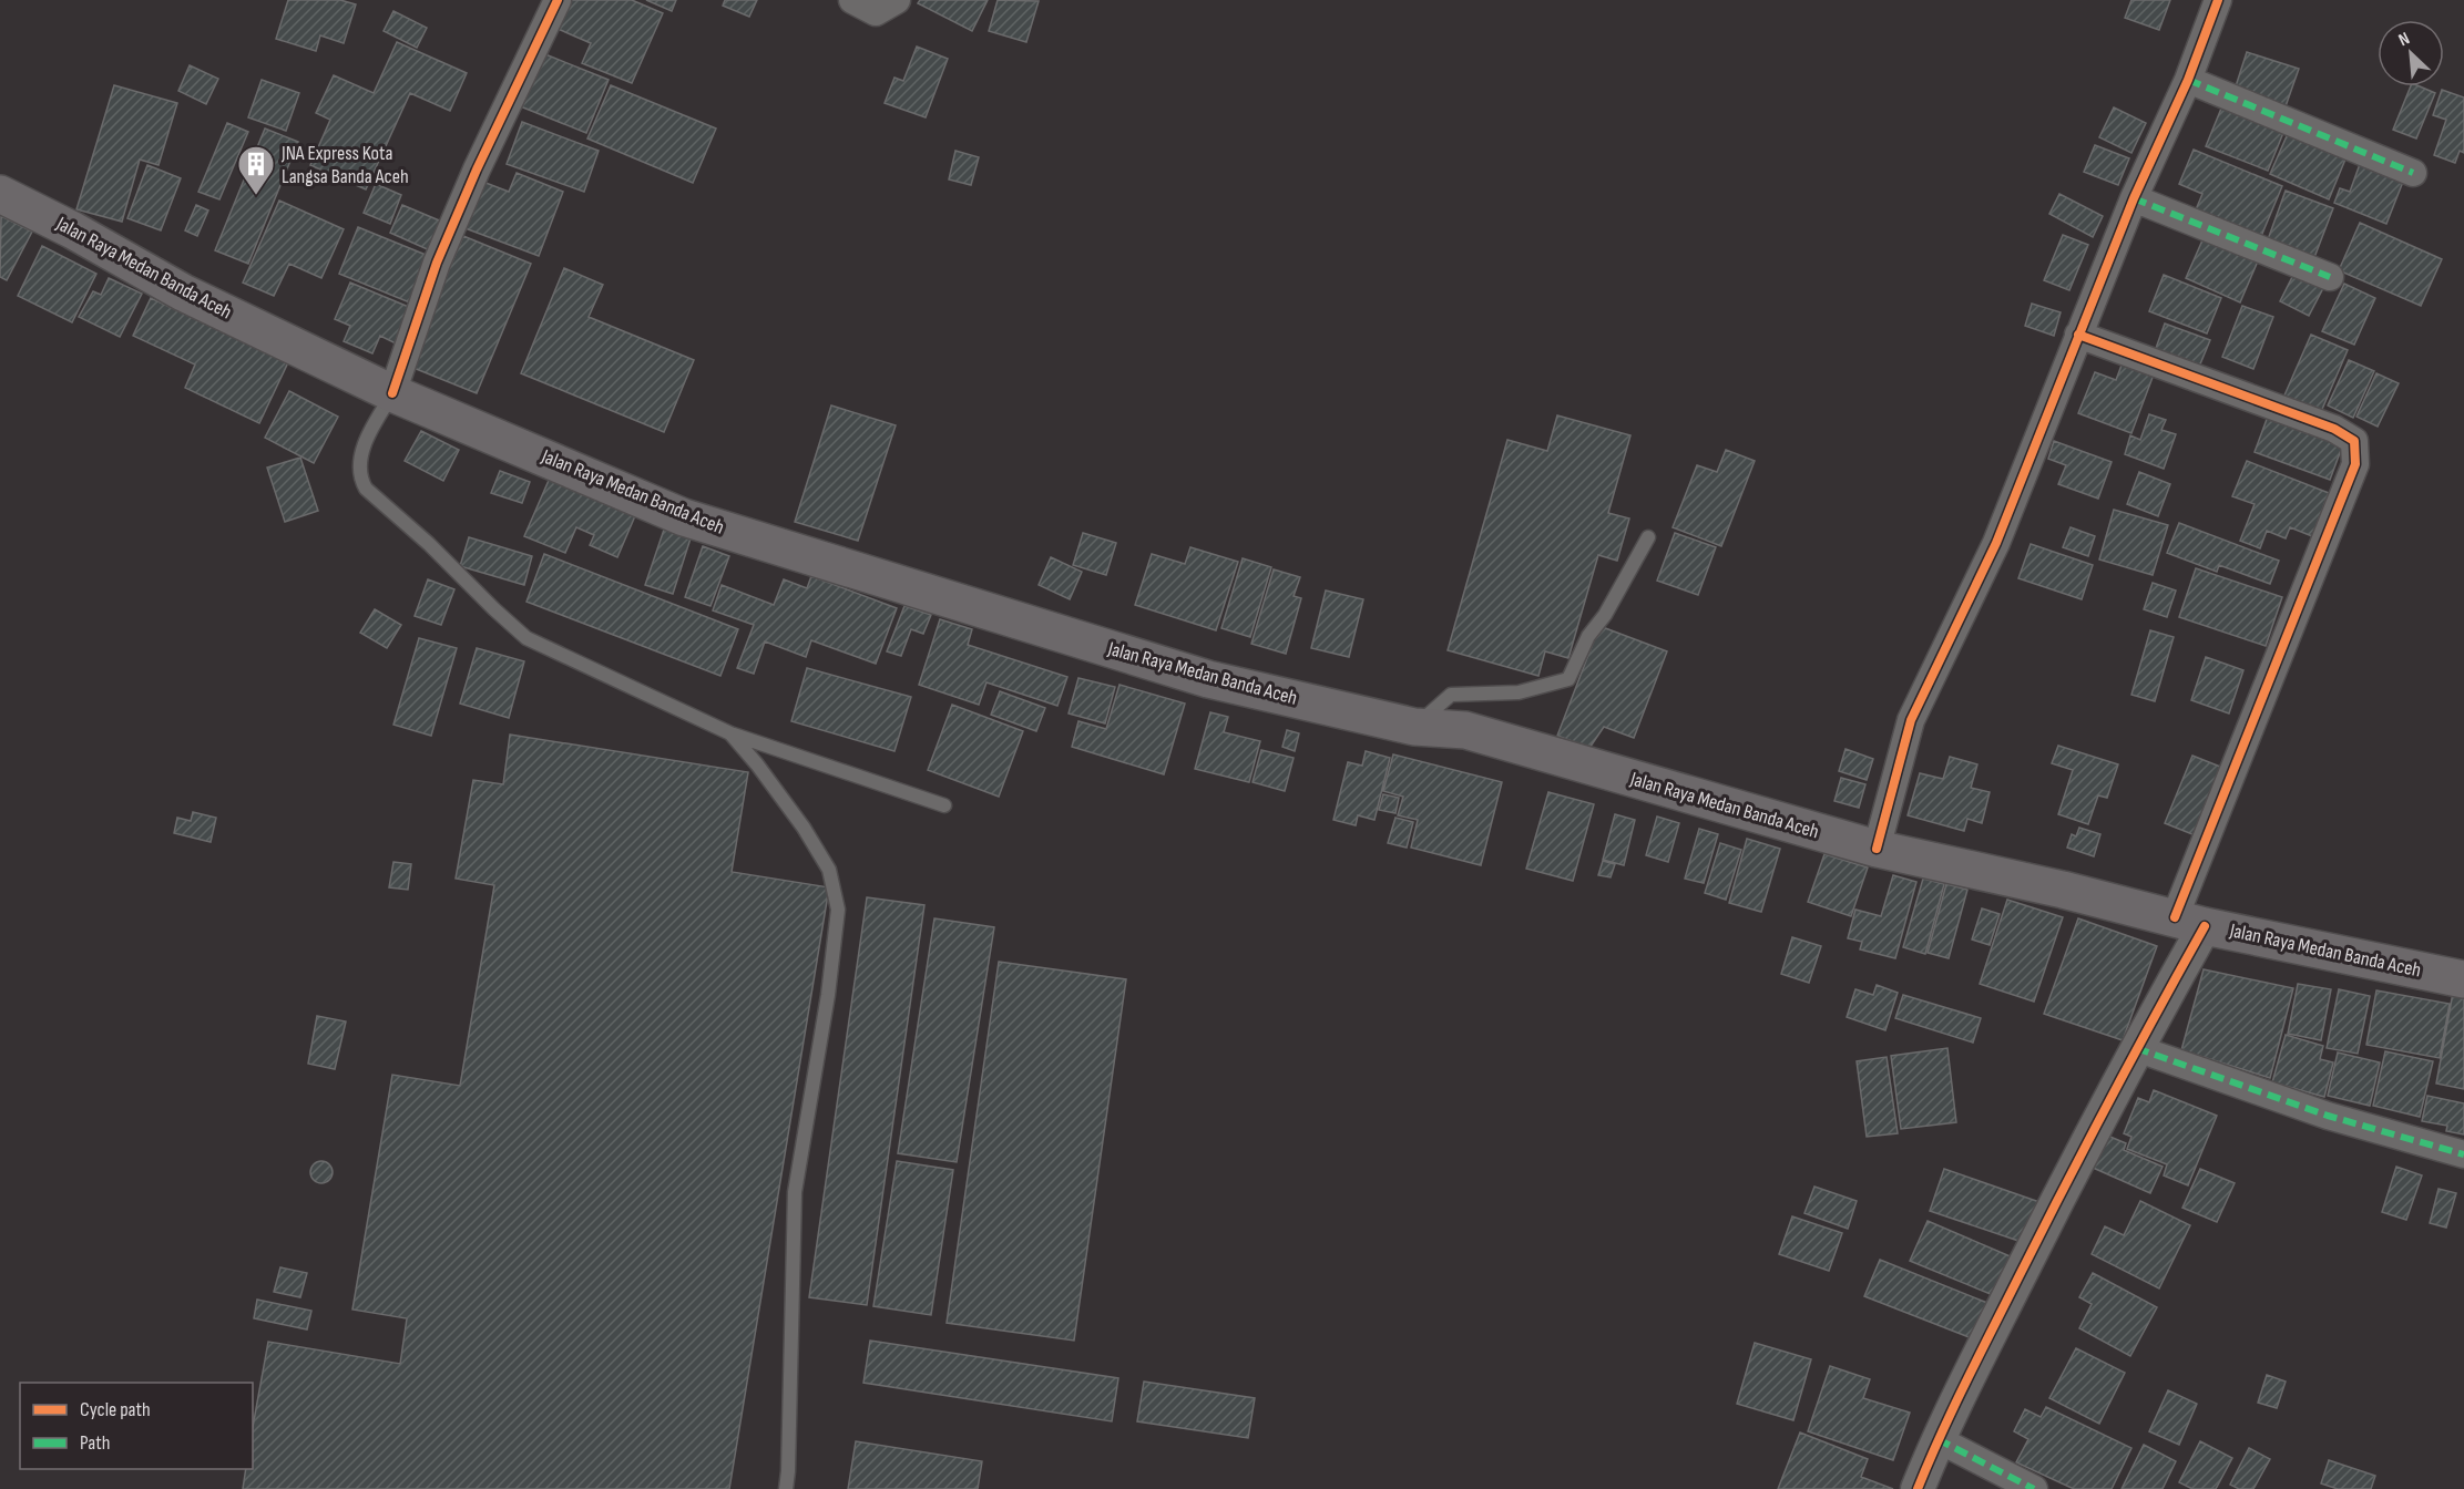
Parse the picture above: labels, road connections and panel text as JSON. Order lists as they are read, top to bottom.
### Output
{
  "streets": {
    "highway": ["Jalan Raya Medan Banda Aceh"]
  },
  "places": {
    "building": ["JNA Express Kota Langsa Banda Aceh"]
  },
  "legend": ["Cycle path", "Path"],
  "north": "top left"
}
